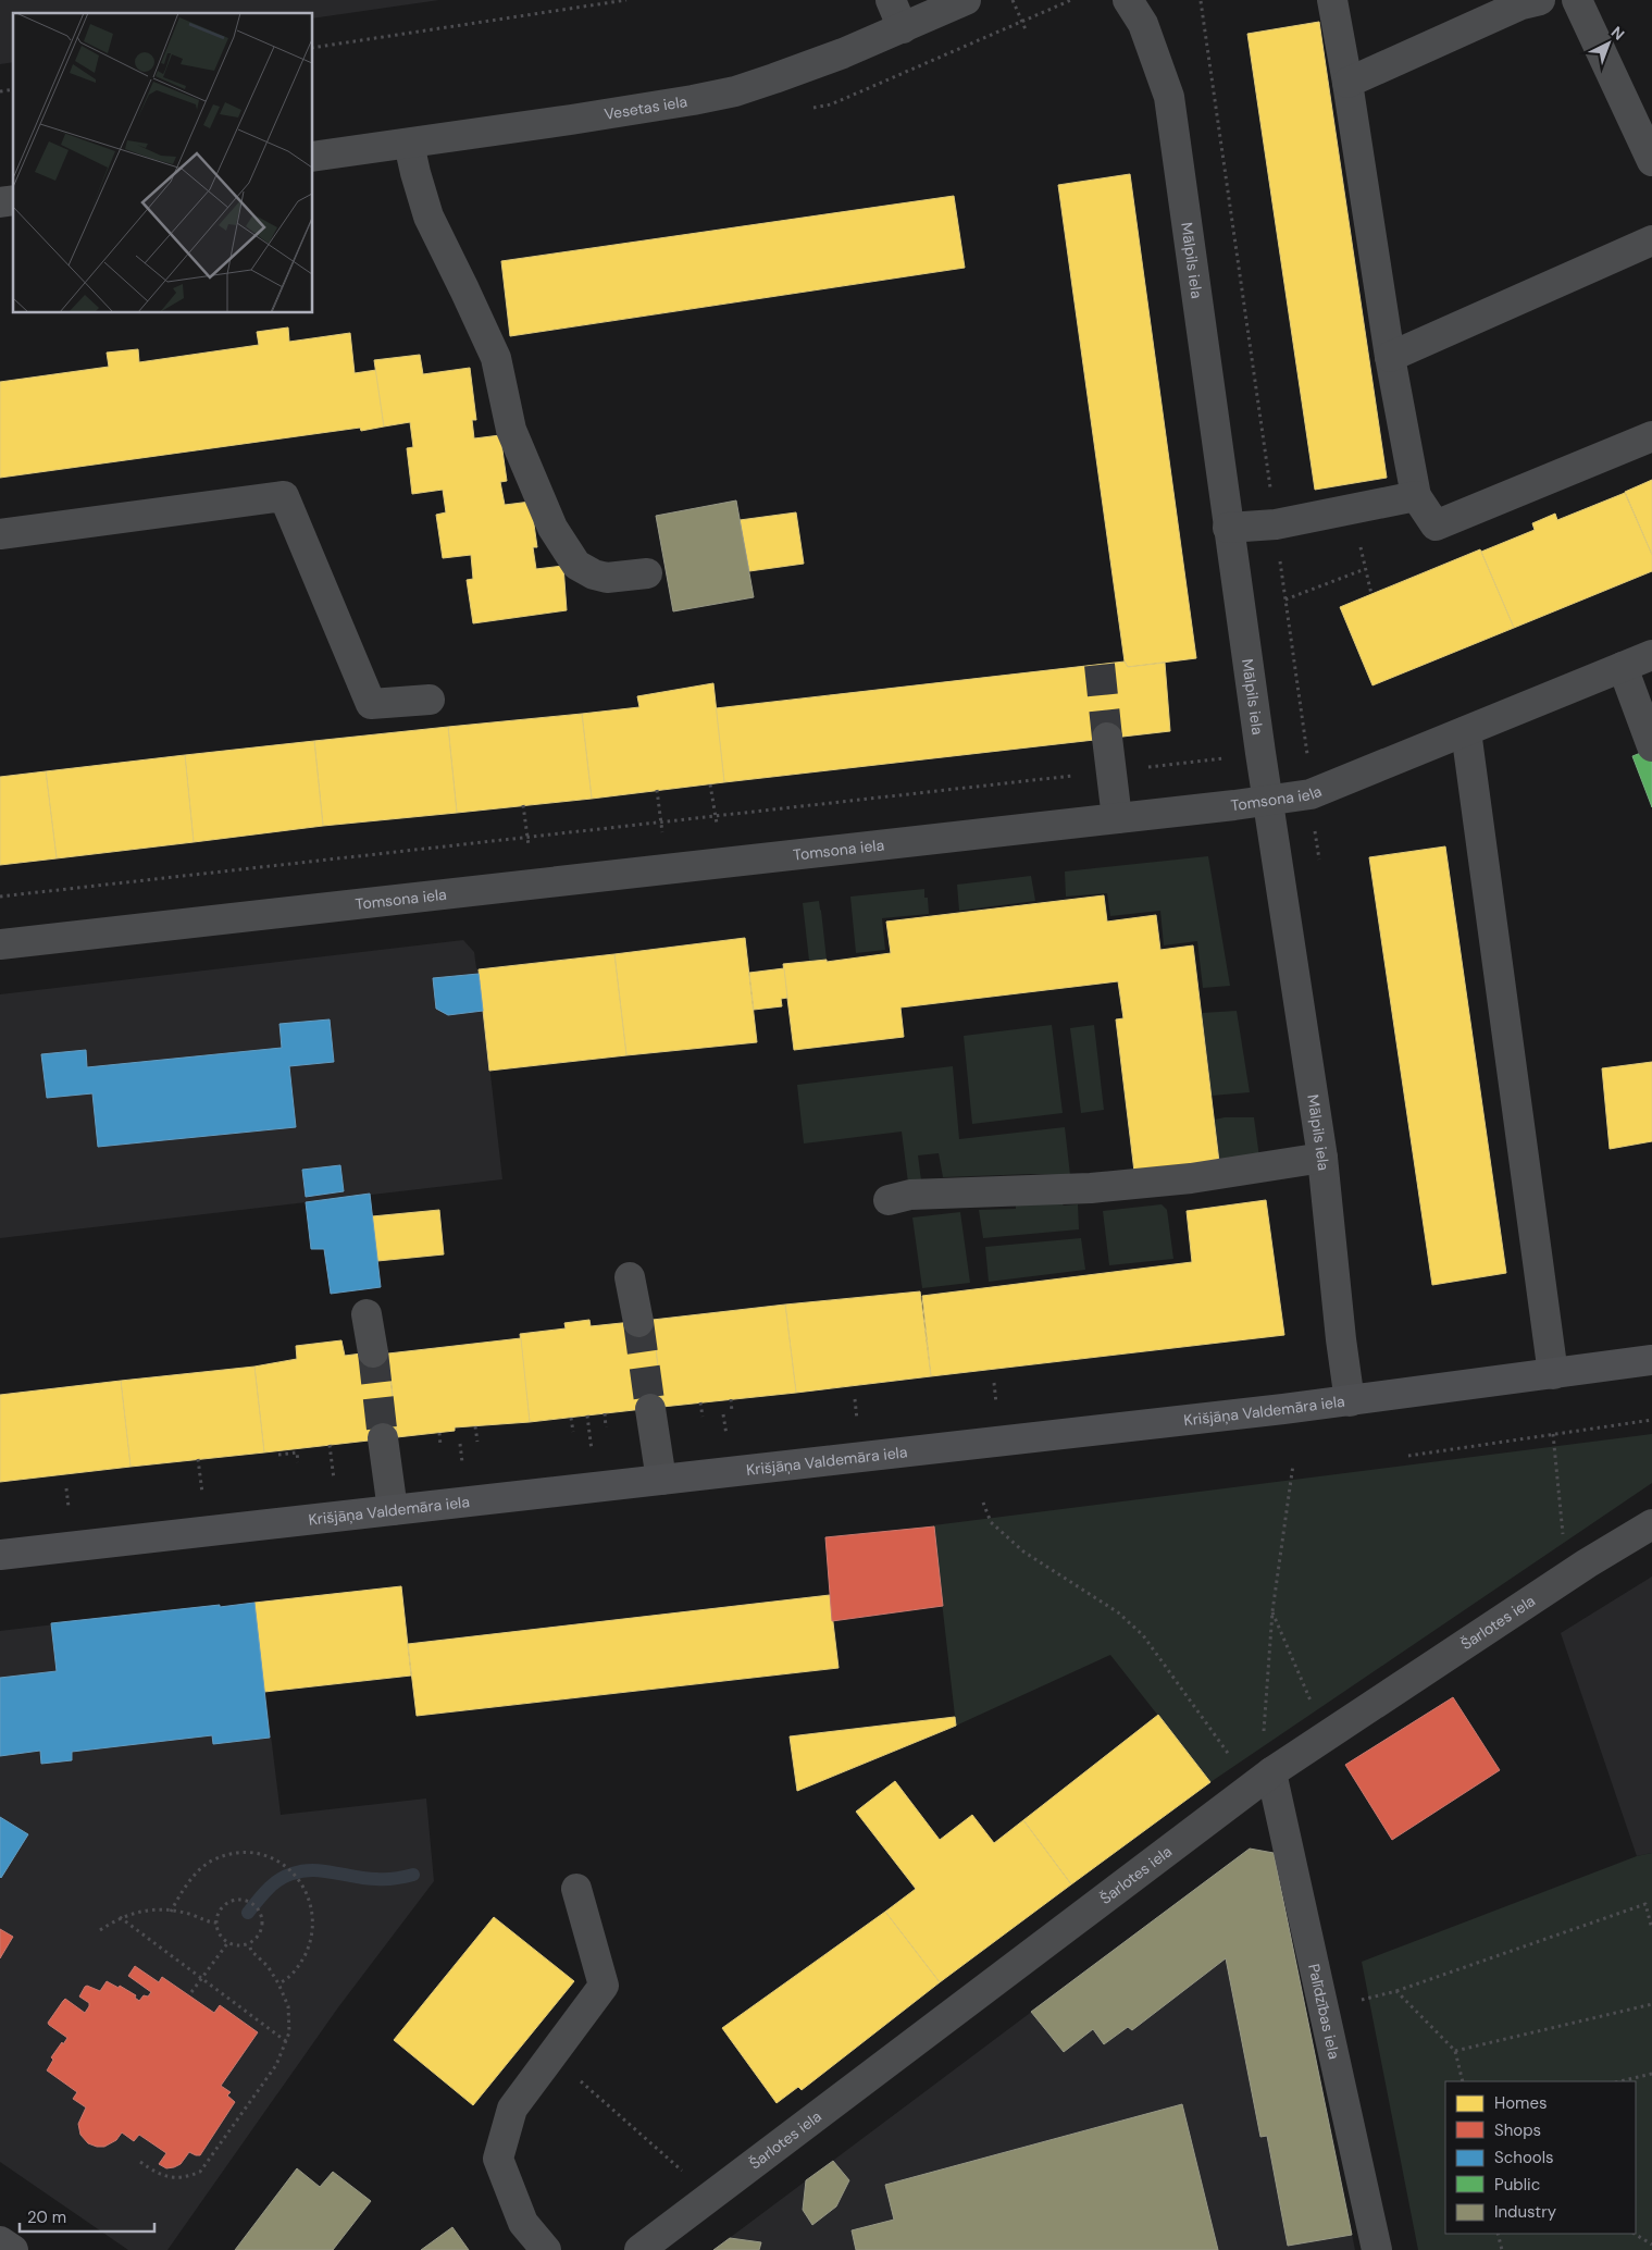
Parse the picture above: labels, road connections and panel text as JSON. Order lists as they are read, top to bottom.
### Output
{
  "streets": {
    "main road": ["Krišjāņa Valdemāra iela"],
    "street": [
      "Vesetas iela",
      "Mālpils iela",
      "Tomsona iela",
      "Šarlotes iela",
      "Palīdzības iela"
    ]
  },
  "crossings": [
    ["Mālpils iela", "Tomsona iela"],
    ["Mālpils iela", "Krišjāņa Valdemāra iela"],
    ["Šarlotes iela", "Palīdzības iela"]
  ],
  "legend": [
    "Homes",
    "Shops",
    "Schools",
    "Public",
    "Industry"
  ],
  "scale_bar": "20 m",
  "north": "top right"
}
